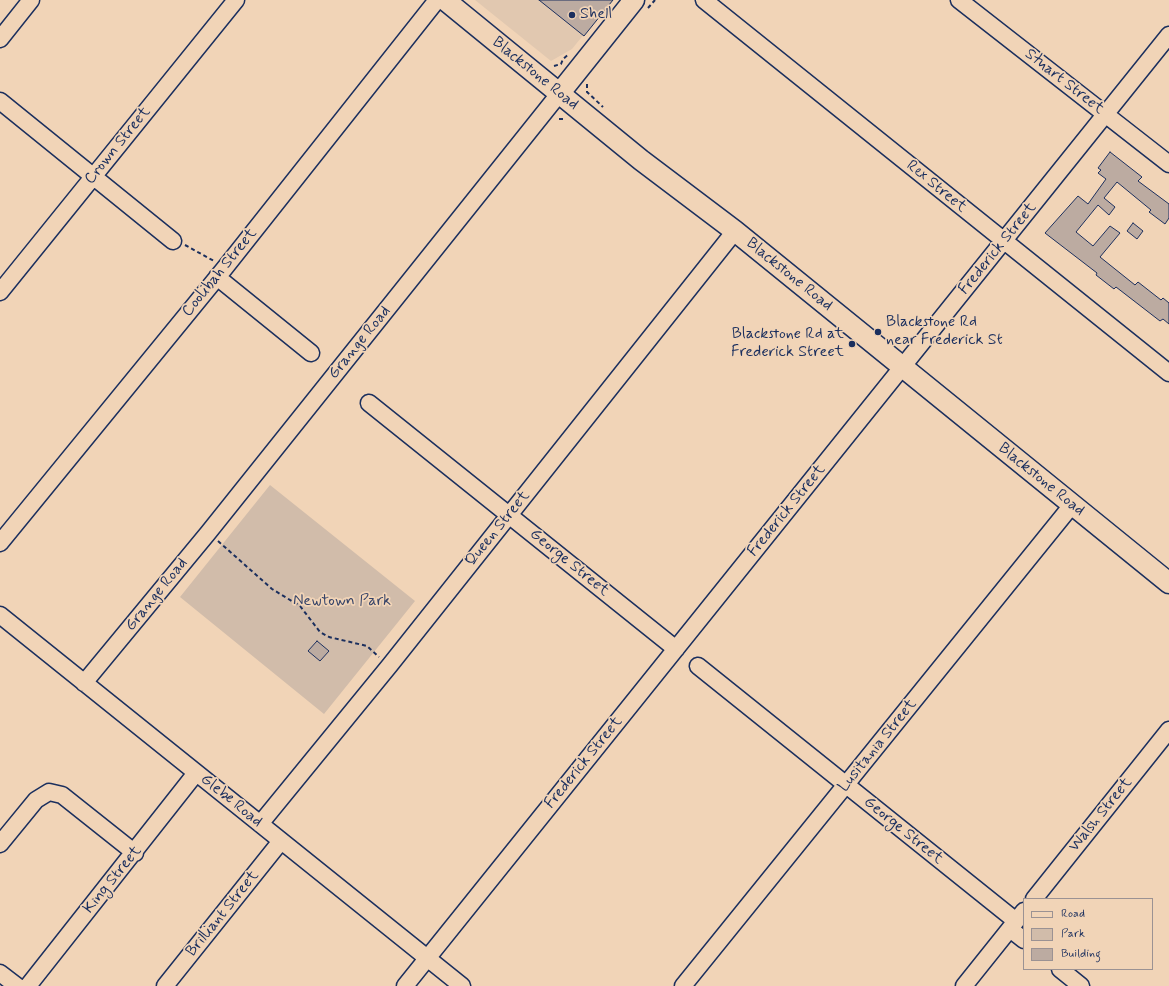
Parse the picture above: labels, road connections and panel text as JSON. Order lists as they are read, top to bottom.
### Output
{
  "streets": {
    "main road": ["Blackstone Road", "Grange Road"],
    "street": [
      "Stuart Street",
      "Crown Street",
      "Rex Street",
      "Frederick Street",
      "Coolibah Street",
      "Queen Street",
      "George Street",
      "Lusitania Street",
      "Glebe Road",
      "Walsh Street",
      "King Street",
      "Brilliant Street"
    ]
  },
  "crossings": [
    ["Blackstone Road", "Frederick Street"],
    ["Blackstone Road", "Grange Road"],
    ["Blackstone Road", "Queen Street"],
    ["Blackstone Road", "Lusitania Street"],
    ["Stuart Street", "Frederick Street"],
    ["Rex Street", "Frederick Street"],
    ["Frederick Street", "George Street"],
    ["Frederick Street", "Glebe Road"],
    ["Grange Road", "Glebe Road"],
    ["Queen Street", "George Street"],
    ["Queen Street", "Glebe Road"],
    ["George Street", "Lusitania Street"],
    ["Glebe Road", "King Street"],
    ["Glebe Road", "Brilliant Street"]
  ],
  "parks": ["Newtown Park"],
  "places": ["Shell", "Blackstone Rd near Frederick St", "Blackstone Rd at Frederick Street"],
  "legend": ["Road", "Park", "Building"]
}
